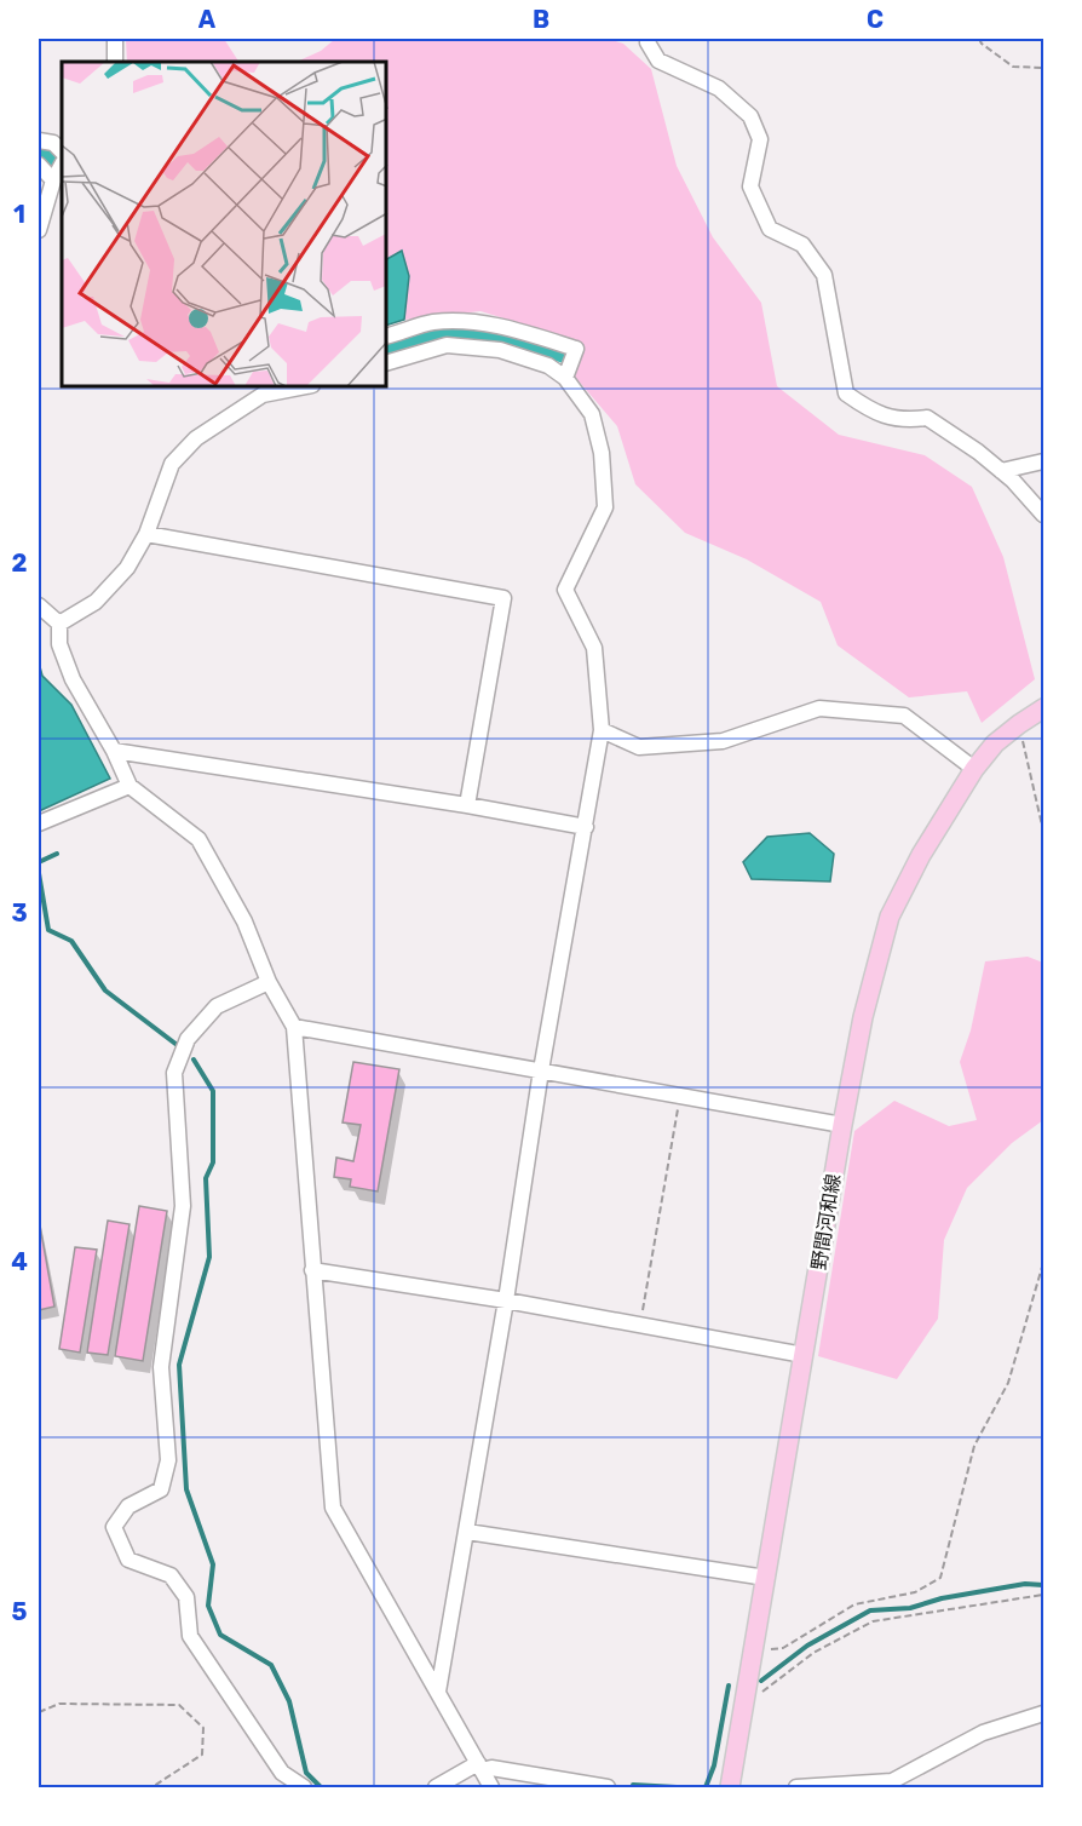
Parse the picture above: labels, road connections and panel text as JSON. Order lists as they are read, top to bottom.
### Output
{
  "streets": {
    "main road": ["野間河和線"]
  },
  "grid": {
    "columns": ["A", "B", "C"],
    "rows": [
      "1",
      "2",
      "3",
      "4",
      "5"
    ]
  }
}
